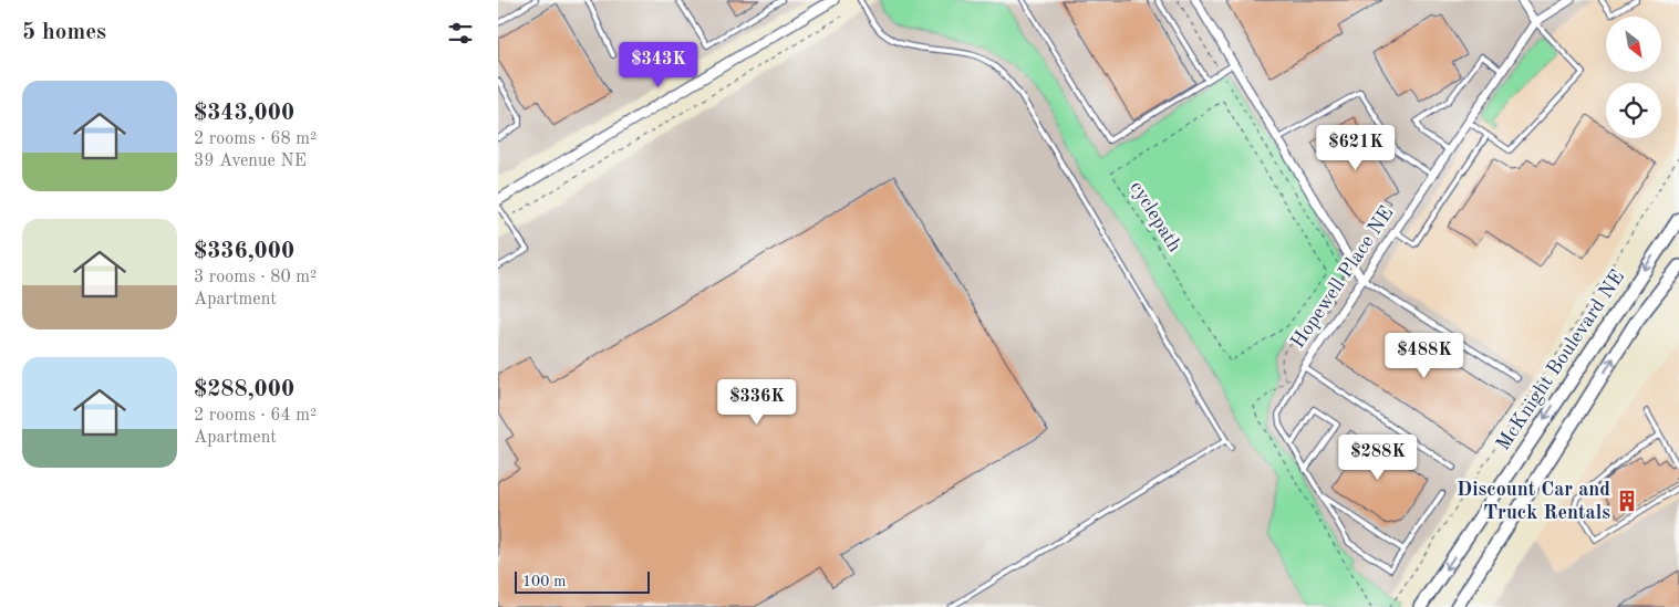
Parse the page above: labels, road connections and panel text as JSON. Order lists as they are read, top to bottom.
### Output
{
  "streets": {
    "main road": ["McKnight Boulevard NE"],
    "street": ["Hopewell Place NE"],
    "path": ["cyclepath"]
  },
  "places": {
    "building": ["Discount Car and Truck Rentals"]
  },
  "scale_bar": "100 m",
  "north": "bottom right",
  "page": {
    "heading": "5 homes",
    "price": [
      "$343K",
      "$621K",
      "$488K",
      "$336K",
      "$288K"
    ],
    "list": [
      {
        "name": "$343,000",
        "note": "2 rooms · 68 m² · 39 Avenue NE"
      },
      {
        "name": "$336,000",
        "note": "3 rooms · 80 m² · Apartment"
      },
      {
        "name": "$288,000",
        "note": "2 rooms · 64 m² · Apartment"
      }
    ],
    "scale": "100 m"
  }
}
